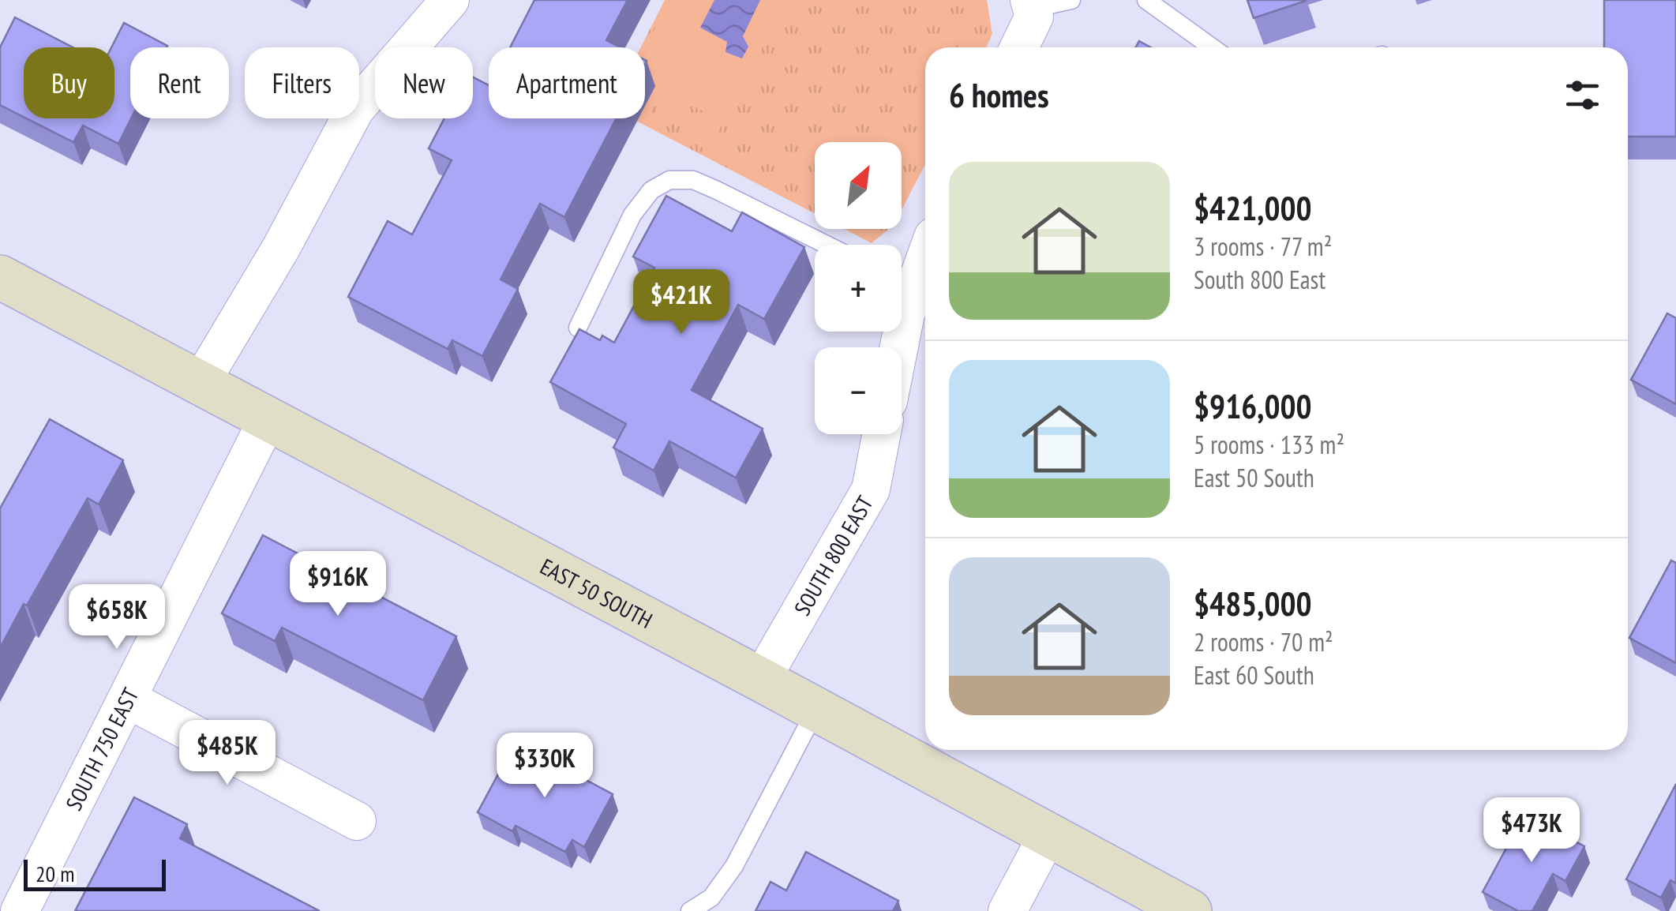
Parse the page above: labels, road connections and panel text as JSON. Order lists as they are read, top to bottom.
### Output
{
  "streets": {
    "main road": ["EAST 50 SOUTH"],
    "street": ["SOUTH 800 EAST", "SOUTH 750 EAST"]
  },
  "crossings": [
    ["SOUTH 800 EAST", "EAST 50 SOUTH"],
    ["EAST 50 SOUTH", "SOUTH 750 EAST"]
  ],
  "scale_bar": "20 m",
  "north": "top right",
  "page": {
    "chip": [
      "Buy",
      "Rent",
      "Filters",
      "New",
      "Apartment"
    ],
    "heading": "6 homes",
    "map_buttons": ["+", "−"],
    "list": [
      {
        "name": "$421,000",
        "note": "3 rooms · 77 m² · South 800 East"
      },
      {
        "name": "$916,000",
        "note": "5 rooms · 133 m² · East 50 South"
      },
      {
        "name": "$485,000",
        "note": "2 rooms · 70 m² · East 60 South"
      }
    ],
    "price": [
      "$421K",
      "$916K",
      "$658K",
      "$485K",
      "$330K",
      "$473K"
    ],
    "scale": "20 m"
  }
}
